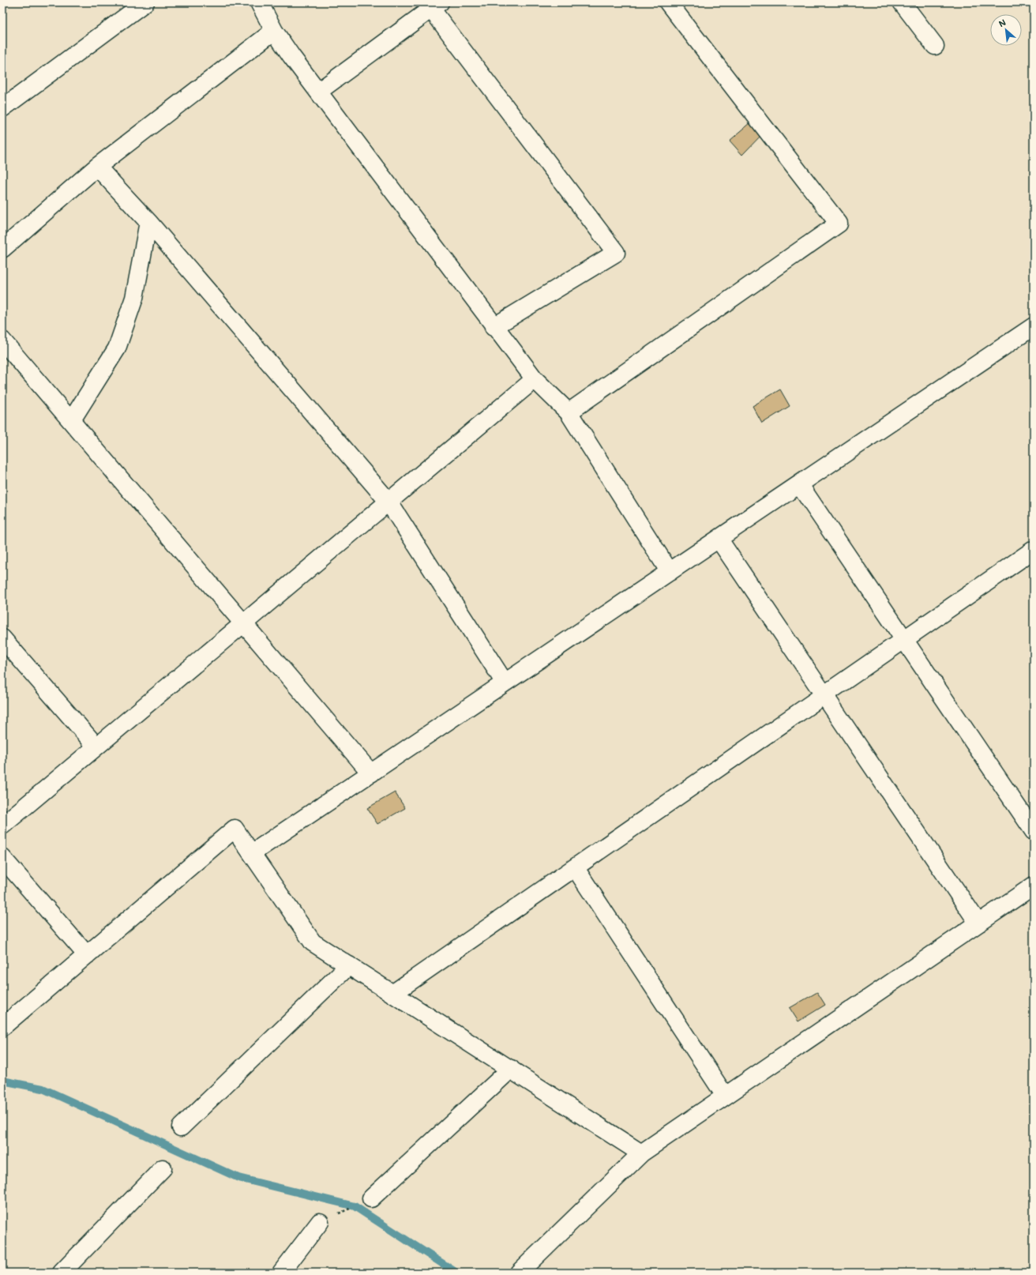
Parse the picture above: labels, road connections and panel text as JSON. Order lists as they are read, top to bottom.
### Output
{
  "north": "top left"
}
